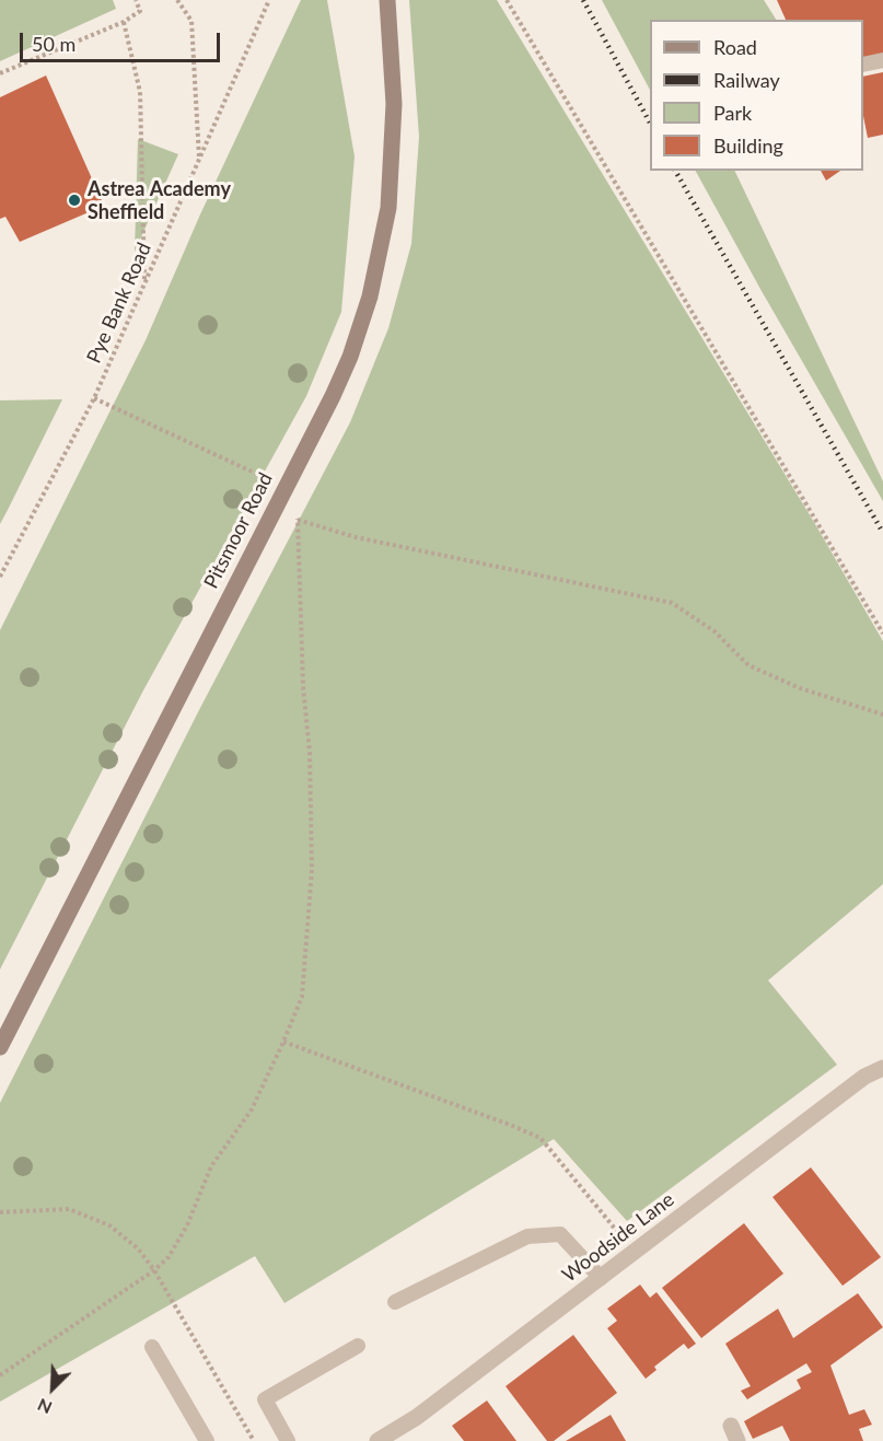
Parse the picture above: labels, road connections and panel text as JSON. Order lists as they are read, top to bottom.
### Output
{
  "streets": {
    "street": ["Pitsmoor Road", "Woodside Lane"],
    "path": ["Pye Bank Road"]
  },
  "places": ["Astrea Academy Sheffield"],
  "legend": [
    "Road",
    "Railway",
    "Park",
    "Building"
  ],
  "scale_bar": "50 m",
  "north": "bottom left"
}
